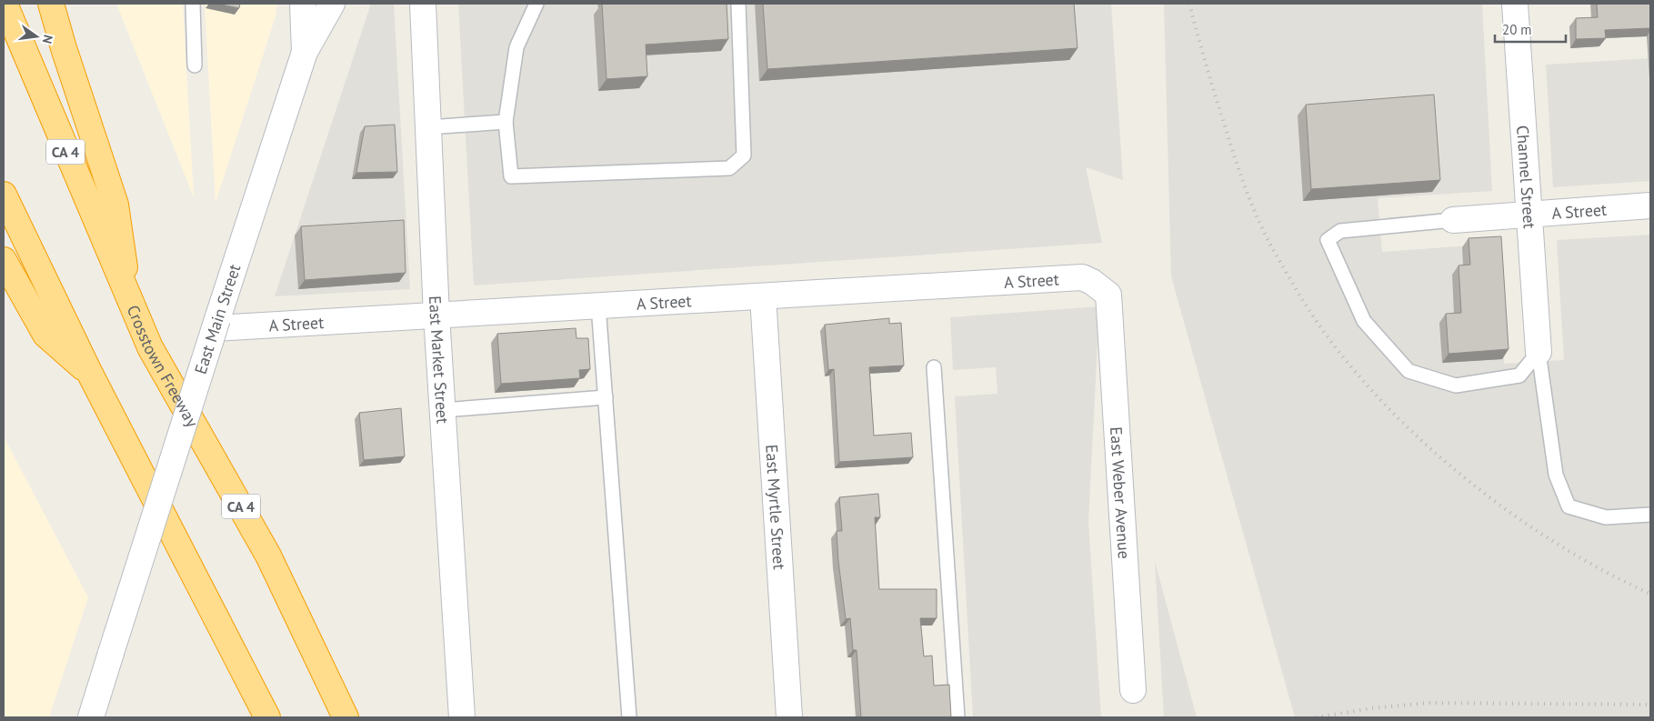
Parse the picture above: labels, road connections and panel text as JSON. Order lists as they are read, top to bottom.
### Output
{
  "streets": {
    "highway": ["CA 4", "Crosstown Freeway"],
    "street": [
      "Channel Street",
      "A Street",
      "East Main Street",
      "East Market Street",
      "East Weber Avenue",
      "East Myrtle Street"
    ]
  },
  "crossings": [
    ["Channel Street", "A Street"],
    ["A Street", "East Main Street"],
    ["A Street", "East Market Street"],
    ["A Street", "East Weber Avenue"],
    ["A Street", "East Myrtle Street"]
  ],
  "scale_bar": "20 m",
  "north": "right"
}
